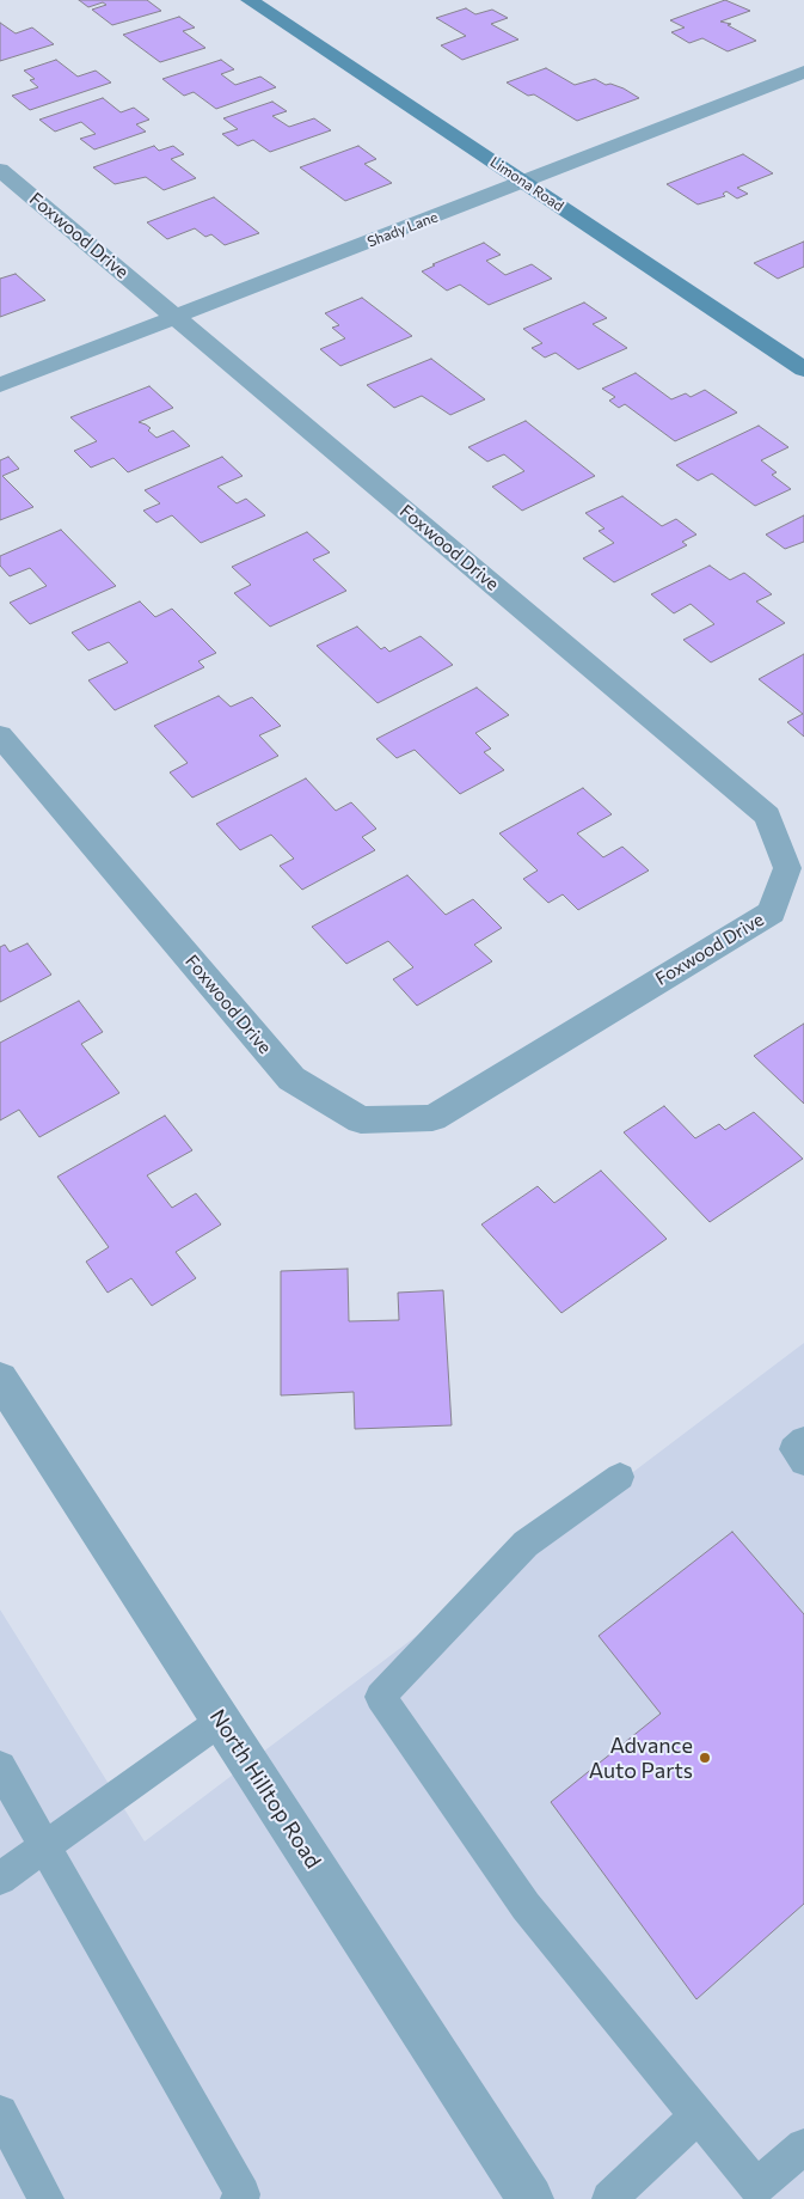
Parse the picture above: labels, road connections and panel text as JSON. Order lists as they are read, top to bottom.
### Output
{
  "streets": {
    "street": [
      "Limona Road",
      "Shady Lane",
      "Foxwood Drive",
      "North Hilltop Road"
    ]
  },
  "crossings": [
    ["Limona Road", "Shady Lane"],
    ["Shady Lane", "Foxwood Drive"]
  ],
  "places": ["Advance Auto Parts"]
}
